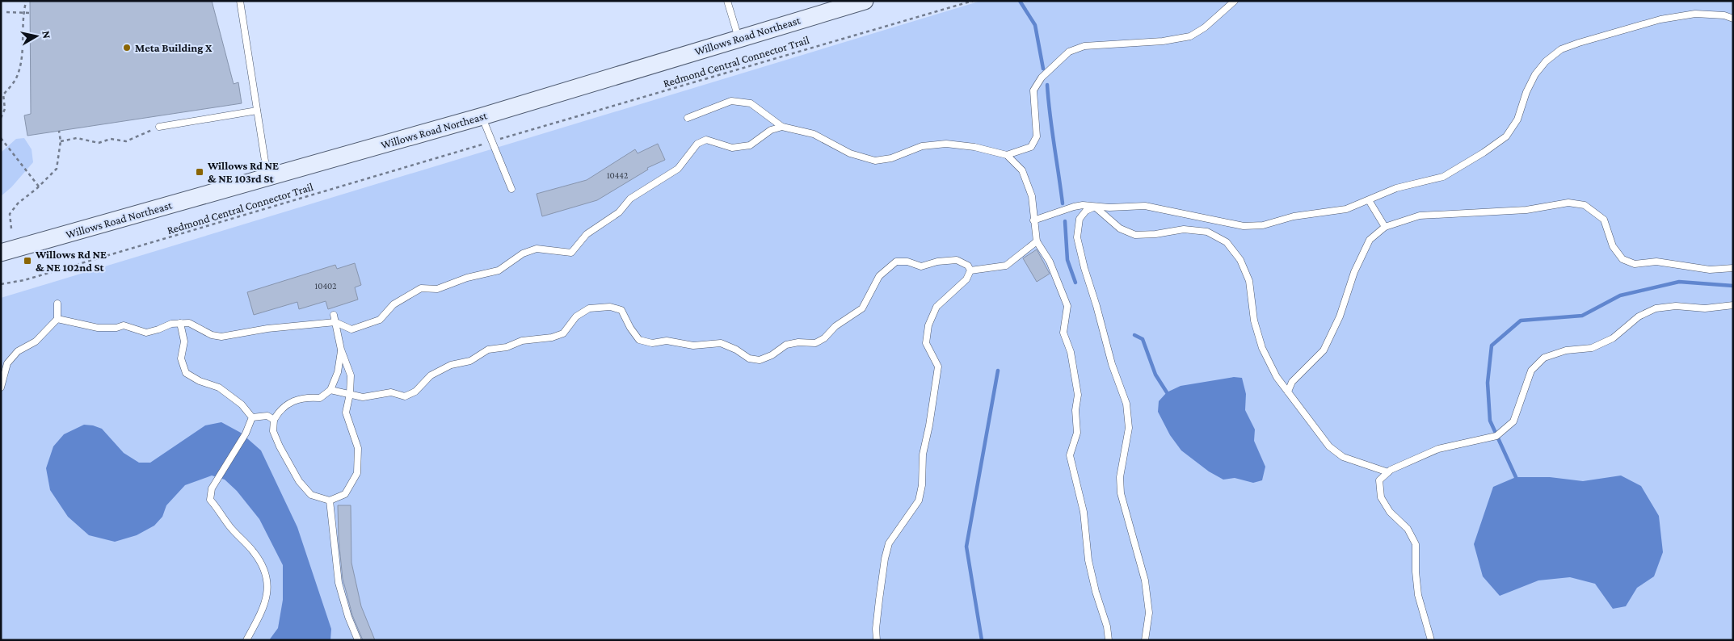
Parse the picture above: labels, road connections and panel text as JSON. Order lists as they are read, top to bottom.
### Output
{
  "streets": {
    "main road": ["Willows Road Northeast"],
    "path": ["Redmond Central Connector Trail"]
  },
  "places": {
    "other": ["Meta Building X"],
    "transit": ["Willows Rd NE & NE 103rd St", "Willows Rd NE & NE 102nd St"]
  },
  "house_numbers": ["10442", "10402"],
  "north": "right"
}
